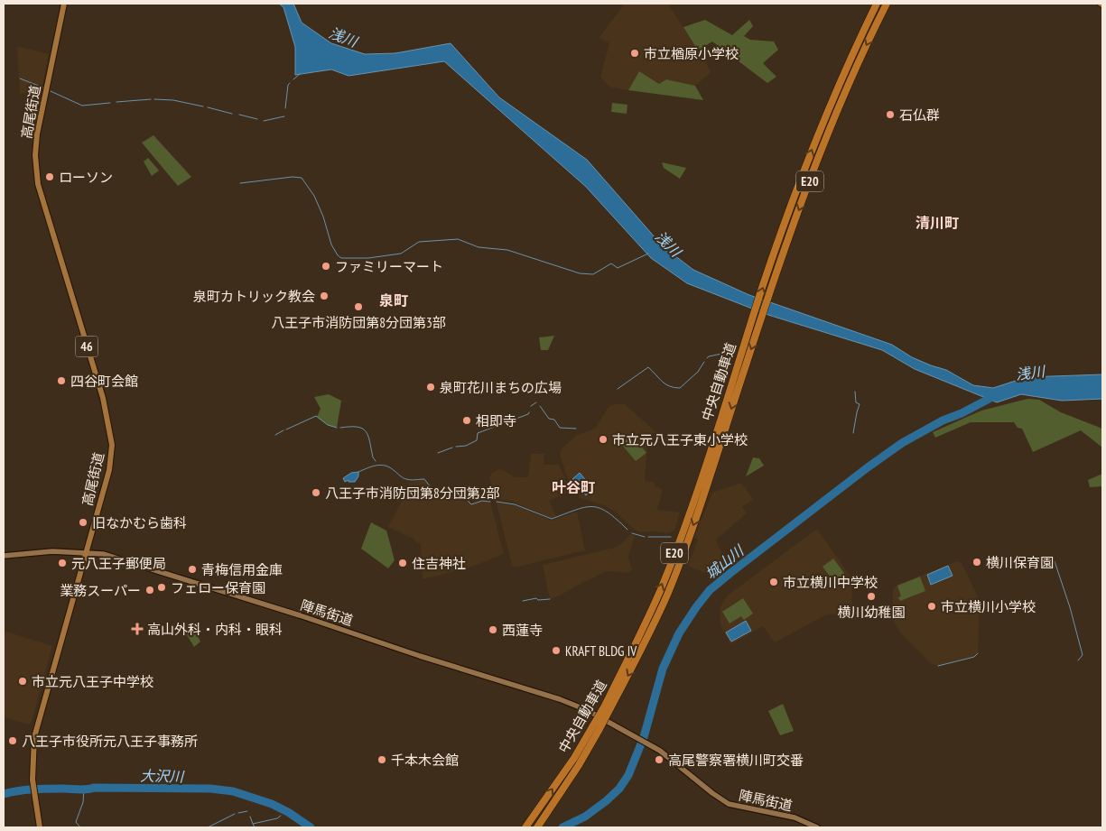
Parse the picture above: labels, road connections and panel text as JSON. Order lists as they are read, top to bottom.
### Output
{
  "streets": {
    "highway": ["E20", "中央自動車道"],
    "main road": ["高尾街道", "46", "陣馬街道"]
  },
  "crossings": [
    ["高尾街道", "陣馬街道"]
  ],
  "districts": ["清川町", "泉町", "叶谷町"],
  "water": ["浅川", "城山川", "大沢川"],
  "places": {
    "other": [
      "市立楢原小学校",
      "石仏群",
      "ローソン",
      "ファミリーマート",
      "泉町カトリック教会",
      "八王子市消防団第8分団第3部",
      "四谷町会館",
      "泉町花川まちの広場",
      "相即寺",
      "市立元八王子東小学校",
      "八王子市消防団第8分団第2部",
      "旧なかむら歯科",
      "横川保育園",
      "元八王子郵便局",
      "住吉神社",
      "青梅信用金庫",
      "市立横川中学校",
      "フェロー保育園",
      "業務スーパー",
      "横川幼稚園",
      "市立横川小学校",
      "西蓮寺",
      "KRAFT BLDG IV",
      "市立元八王子中学校",
      "八王子市役所元八王子事務所",
      "千本木会館",
      "高尾警察署横川町交番"
    ],
    "health": ["高山外科・内科・眼科"]
  }
}
